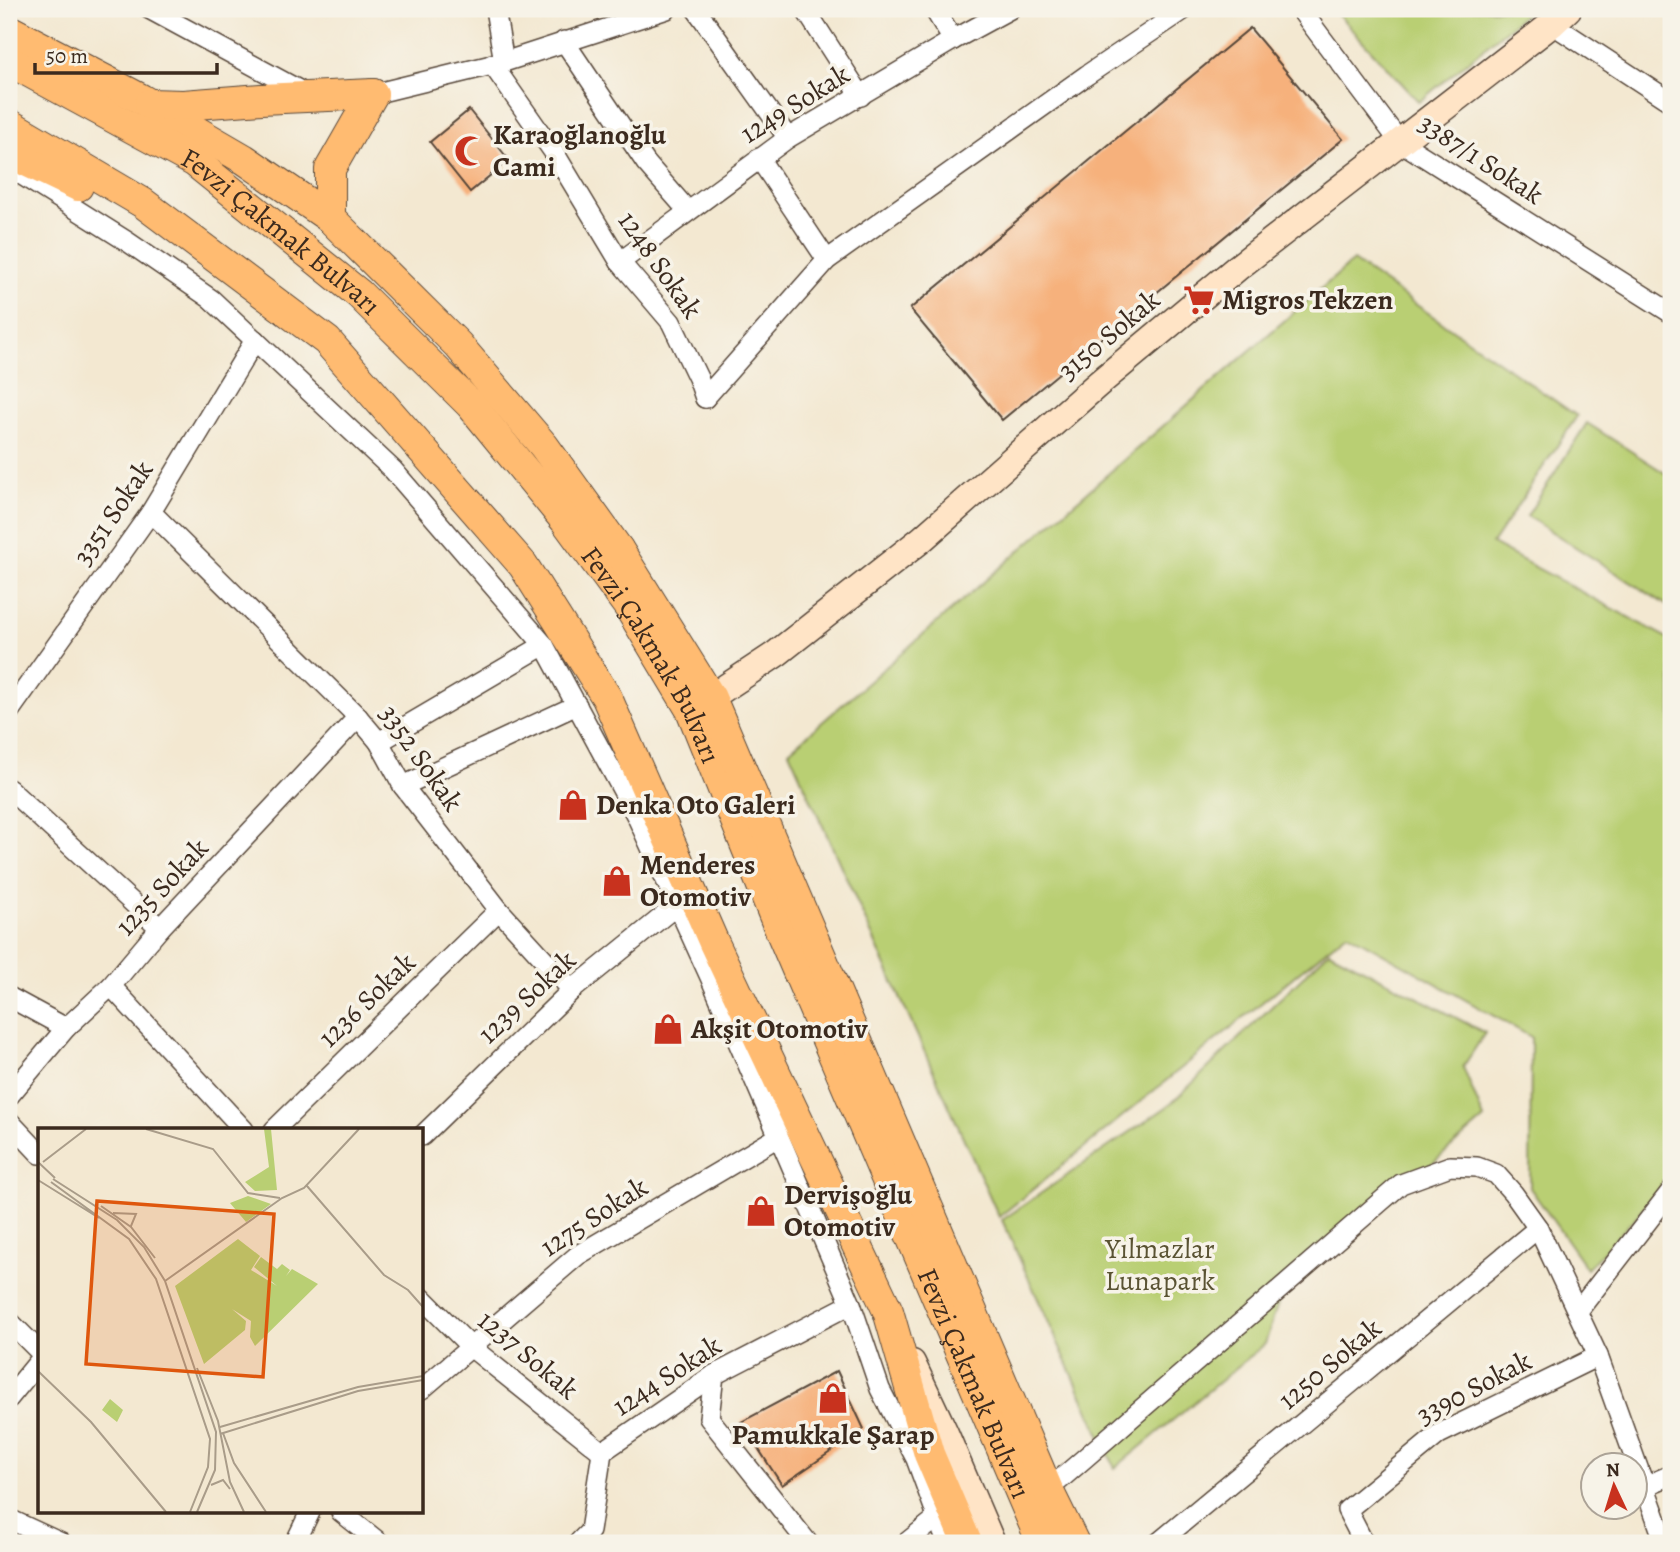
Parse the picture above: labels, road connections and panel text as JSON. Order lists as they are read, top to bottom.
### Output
{
  "streets": {
    "main road": ["Fevzi Çakmak Bulvarı", "3150 Sokak"],
    "street": [
      "1249 Sokak",
      "3387/1 Sokak",
      "1248 Sokak",
      "3351 Sokak",
      "3352 Sokak",
      "1235 Sokak",
      "1239 Sokak",
      "1236 Sokak",
      "1275 Sokak",
      "1237 Sokak",
      "1250 Sokak",
      "1244 Sokak",
      "3390 Sokak"
    ]
  },
  "crossings": [
    ["1249 Sokak", "1248 Sokak"],
    ["3387/1 Sokak", "3150 Sokak"],
    ["Fevzi Çakmak Bulvarı", "3150 Sokak"],
    ["3351 Sokak", "3352 Sokak"],
    ["3352 Sokak", "1235 Sokak"],
    ["3352 Sokak", "1239 Sokak"],
    ["3352 Sokak", "1236 Sokak"],
    ["1275 Sokak", "1237 Sokak"],
    ["1237 Sokak", "1244 Sokak"]
  ],
  "parks": ["Yılmazlar Lunapark"],
  "places": {
    "mosque": ["Karaoğlanoğlu Cami"],
    "supermarket": ["Migros Tekzen"],
    "shop": [
      "Denka Oto Galeri",
      "Menderes Otomotiv",
      "Akşit Otomotiv",
      "Dervişoğlu Otomotiv",
      "Pamukkale Şarap"
    ]
  },
  "scale_bar": "50 m",
  "north": "top"
}
